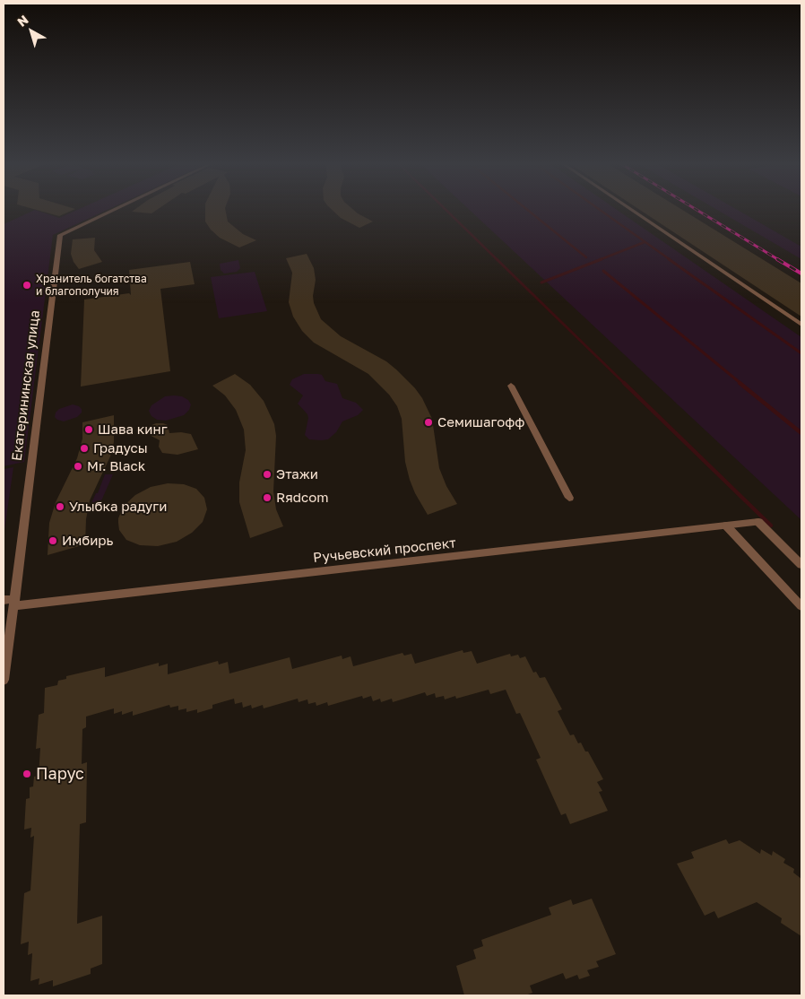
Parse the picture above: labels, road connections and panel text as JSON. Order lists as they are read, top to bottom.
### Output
{
  "streets": {
    "street": ["Екатерининская улица", "Ручьевский проспект"]
  },
  "crossings": [
    ["Екатерининская улица", "Ручьевский проспект"]
  ],
  "places": [
    "Хранитель богатства и благополучия",
    "Семишагофф",
    "Шава кинг",
    "Градусы",
    "Mr. Black",
    "Этажи",
    "Rяdcom",
    "Улыбка радуги",
    "Имбирь",
    "Парус"
  ],
  "north": "top left"
}
